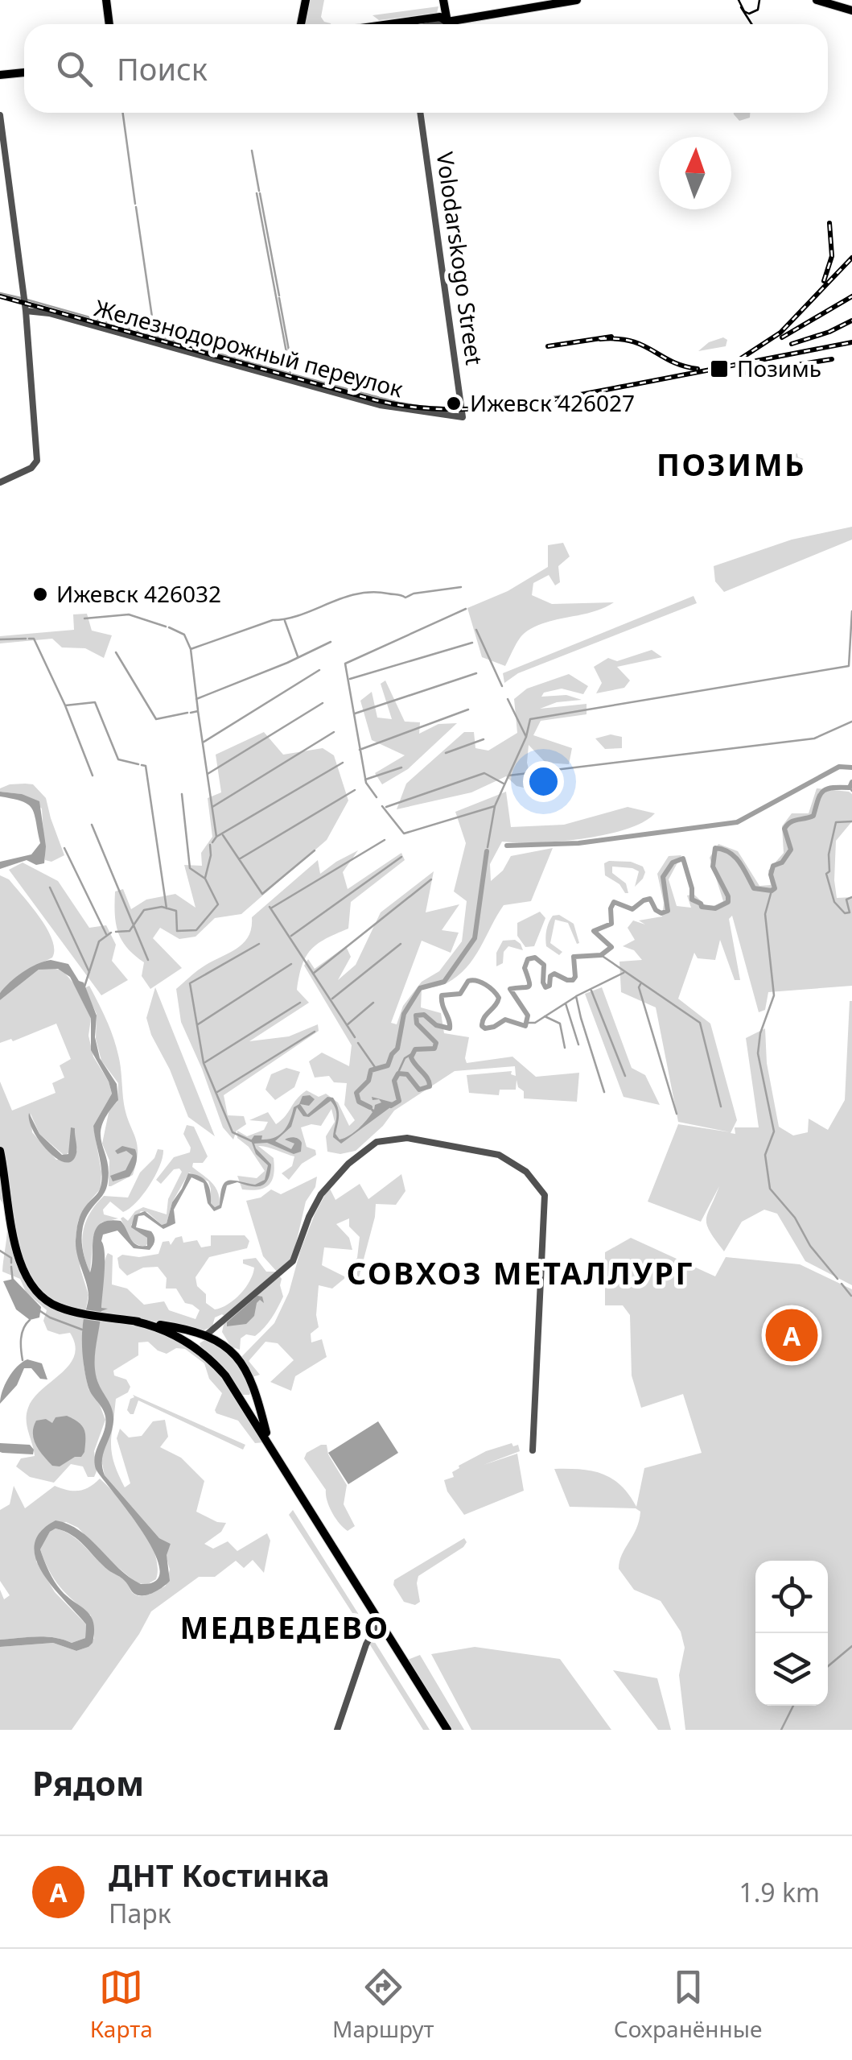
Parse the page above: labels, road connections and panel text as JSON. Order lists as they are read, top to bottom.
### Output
{
  "streets": {
    "street": ["Volodarskogo Street", "Железнодорожный переулок"]
  },
  "crossings": [
    ["Volodarskogo Street", "Железнодорожный переулок"]
  ],
  "districts": ["ПОЗИМЬ", "СОВХОЗ МЕТАЛЛУРГ", "МЕДВЕДЕВО"],
  "places": {
    "transit": ["Позимь"],
    "other": ["Ижевск 426027", "Ижевск 426032"]
  },
  "north": "top",
  "page": {
    "search": "Поиск",
    "pins": "A",
    "heading": "Рядом",
    "list": [
      {
        "mark": "A",
        "name": "ДНТ Костинка",
        "note": "Парк",
        "value": "1.9 km"
      }
    ],
    "nav": ["Карта", "Маршрут", "Сохранённые"]
  }
}
